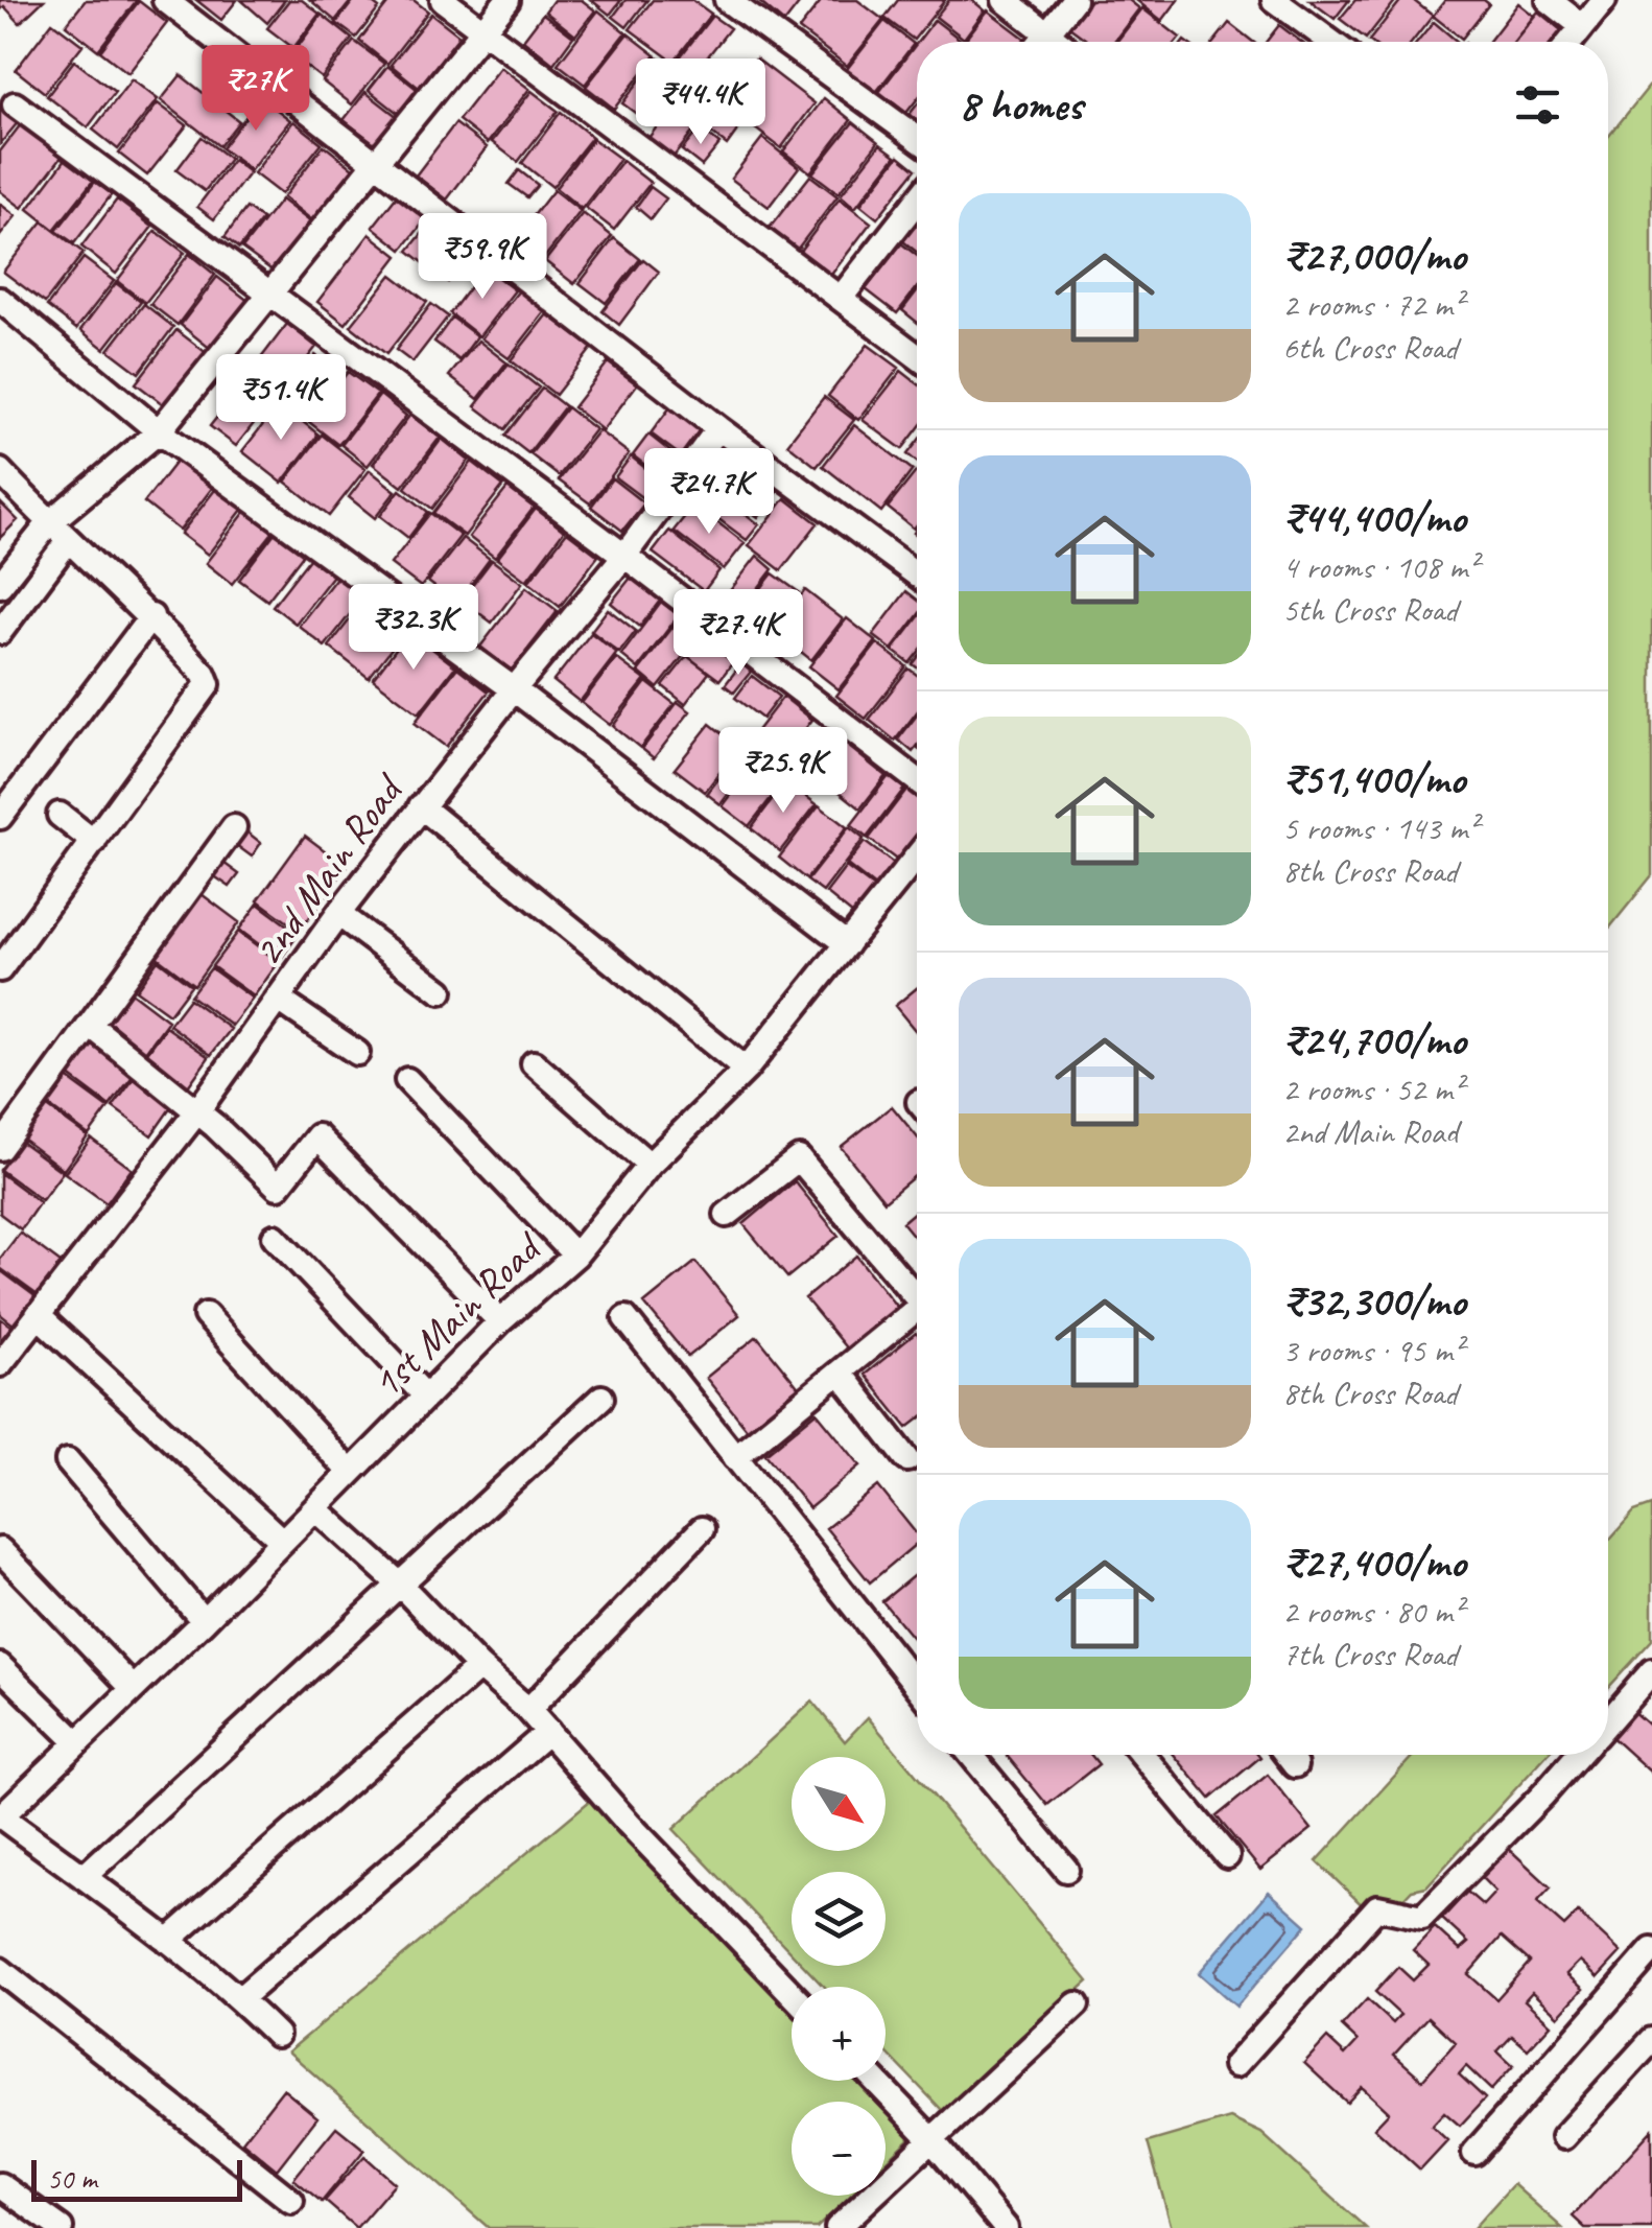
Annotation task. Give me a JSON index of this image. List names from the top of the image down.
{
  "streets": {
    "street": ["2nd Main Road", "1st Main Road"]
  },
  "scale_bar": "50 m",
  "north": "bottom right",
  "page": {
    "heading": "8 homes",
    "price": [
      "₹27K",
      "₹44.4K",
      "₹59.9K",
      "₹51.4K",
      "₹24.7K",
      "₹32.3K",
      "₹27.4K",
      "₹25.9K"
    ],
    "list": [
      {
        "name": "₹27,000/mo",
        "note": "2 rooms · 72 m² · 6th Cross Road"
      },
      {
        "name": "₹44,400/mo",
        "note": "4 rooms · 108 m² · 5th Cross Road"
      },
      {
        "name": "₹51,400/mo",
        "note": "5 rooms · 143 m² · 8th Cross Road"
      },
      {
        "name": "₹24,700/mo",
        "note": "2 rooms · 52 m² · 2nd Main Road"
      },
      {
        "name": "₹32,300/mo",
        "note": "3 rooms · 95 m² · 8th Cross Road"
      },
      {
        "name": "₹27,400/mo",
        "note": "2 rooms · 80 m² · 7th Cross Road"
      }
    ],
    "map_buttons": ["+", "−"],
    "scale": "50 m"
  }
}
